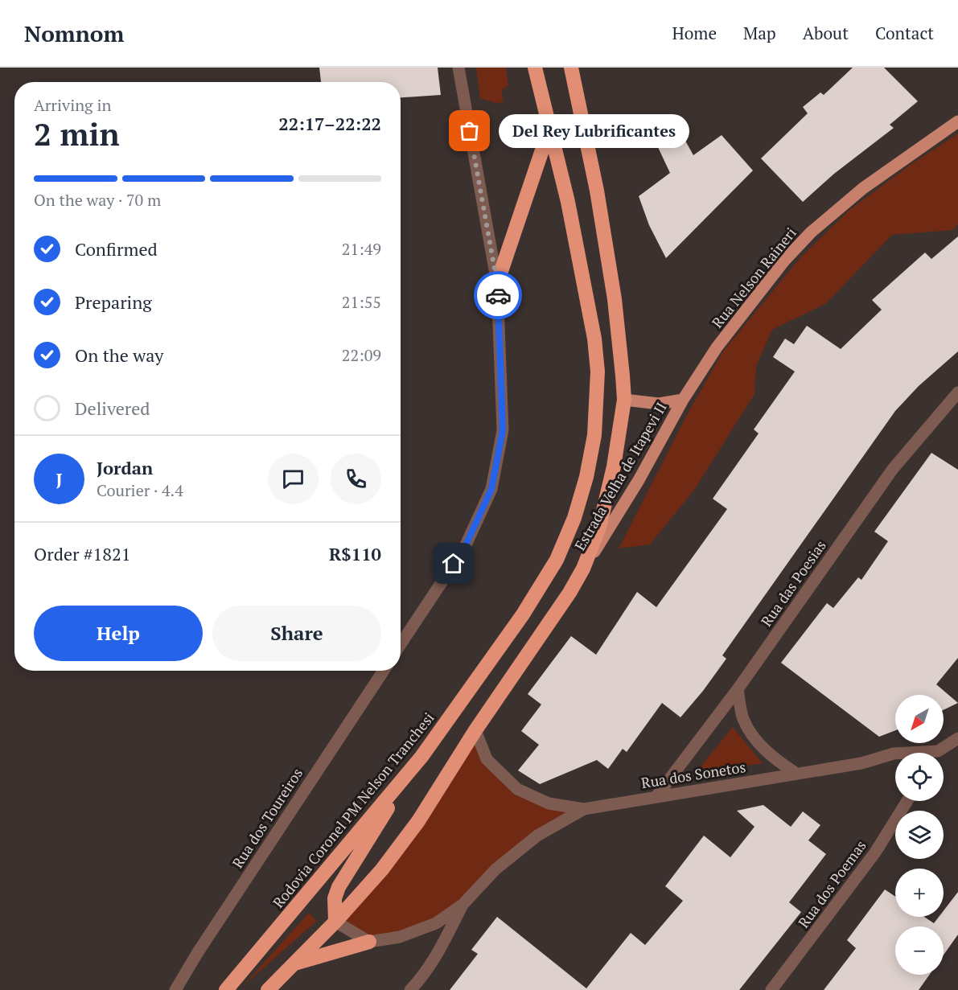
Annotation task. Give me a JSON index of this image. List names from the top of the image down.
{
  "streets": {
    "highway": ["Rodovia Coronel PM Nelson Tranchesi"],
    "main road": ["Rua Nelson Raineri", "Estrada Velha de Itapevi II"],
    "street": [
      "Rua das Poesias",
      "Rua dos Sonetos",
      "Rua dos Toureiros",
      "Rua dos Poemas"
    ]
  },
  "crossings": [
    ["Rua Nelson Raineri", "Estrada Velha de Itapevi II"],
    ["Rua das Poesias", "Rua dos Sonetos"]
  ],
  "places": ["Del Rey Lubrificantes"],
  "north": "bottom left",
  "page": {
    "header": "Nomnom",
    "nav": [
      "Home",
      "Map",
      "About",
      "Contact"
    ],
    "heading": ["2 min", "Arriving in", "22:17–22:22"],
    "panel": [
      "Jordan",
      "Courier · 4.4",
      "Order #1821",
      "R$110"
    ],
    "bubble": "Del Rey Lubrificantes",
    "bar": "On the way · 70 m",
    "list": [
      ["Confirmed", "21:49"],
      ["Preparing", "21:55"],
      ["On the way", "22:09"],
      "Delivered"
    ],
    "round": "J",
    "buttons": ["Help", "Share"],
    "map_buttons": ["+", "−"]
  }
}
